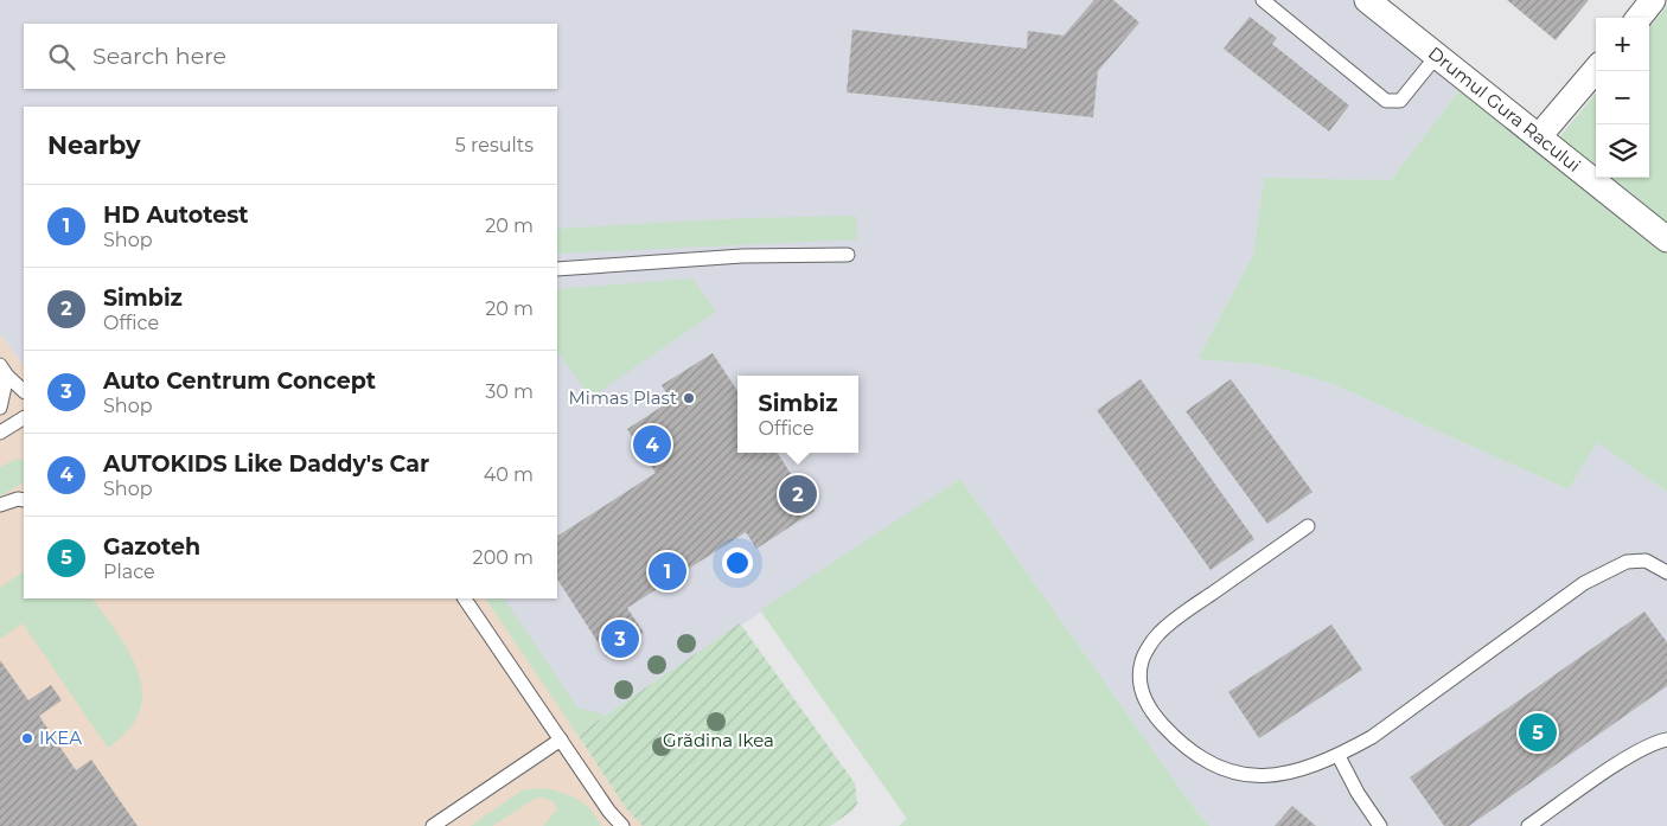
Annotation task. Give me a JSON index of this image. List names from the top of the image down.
{
  "streets": {
    "street": ["Drumul Gura Racului"]
  },
  "parks": ["Grădina Ikea"],
  "places": ["Mimas Plast", "IKEA"],
  "page": {
    "map_buttons": ["+", "−"],
    "search": "Search here",
    "heading": ["Nearby", "5 results"],
    "list": [
      {
        "mark": "1",
        "name": "HD Autotest",
        "note": "Shop",
        "value": "20 m"
      },
      {
        "mark": "2",
        "name": "Simbiz",
        "note": "Office",
        "value": "20 m"
      },
      {
        "mark": "3",
        "name": "Auto Centrum Concept",
        "note": "Shop",
        "value": "30 m"
      },
      {
        "mark": "4",
        "name": "AUTOKIDS Like Daddy's Car",
        "note": "Shop",
        "value": "40 m"
      },
      {
        "mark": "5",
        "name": "Gazoteh",
        "note": "Place",
        "value": "200 m"
      }
    ],
    "popup": ["Simbiz", "Office"],
    "pins": [
      "4",
      "2",
      "1",
      "3",
      "5"
    ]
  }
}
